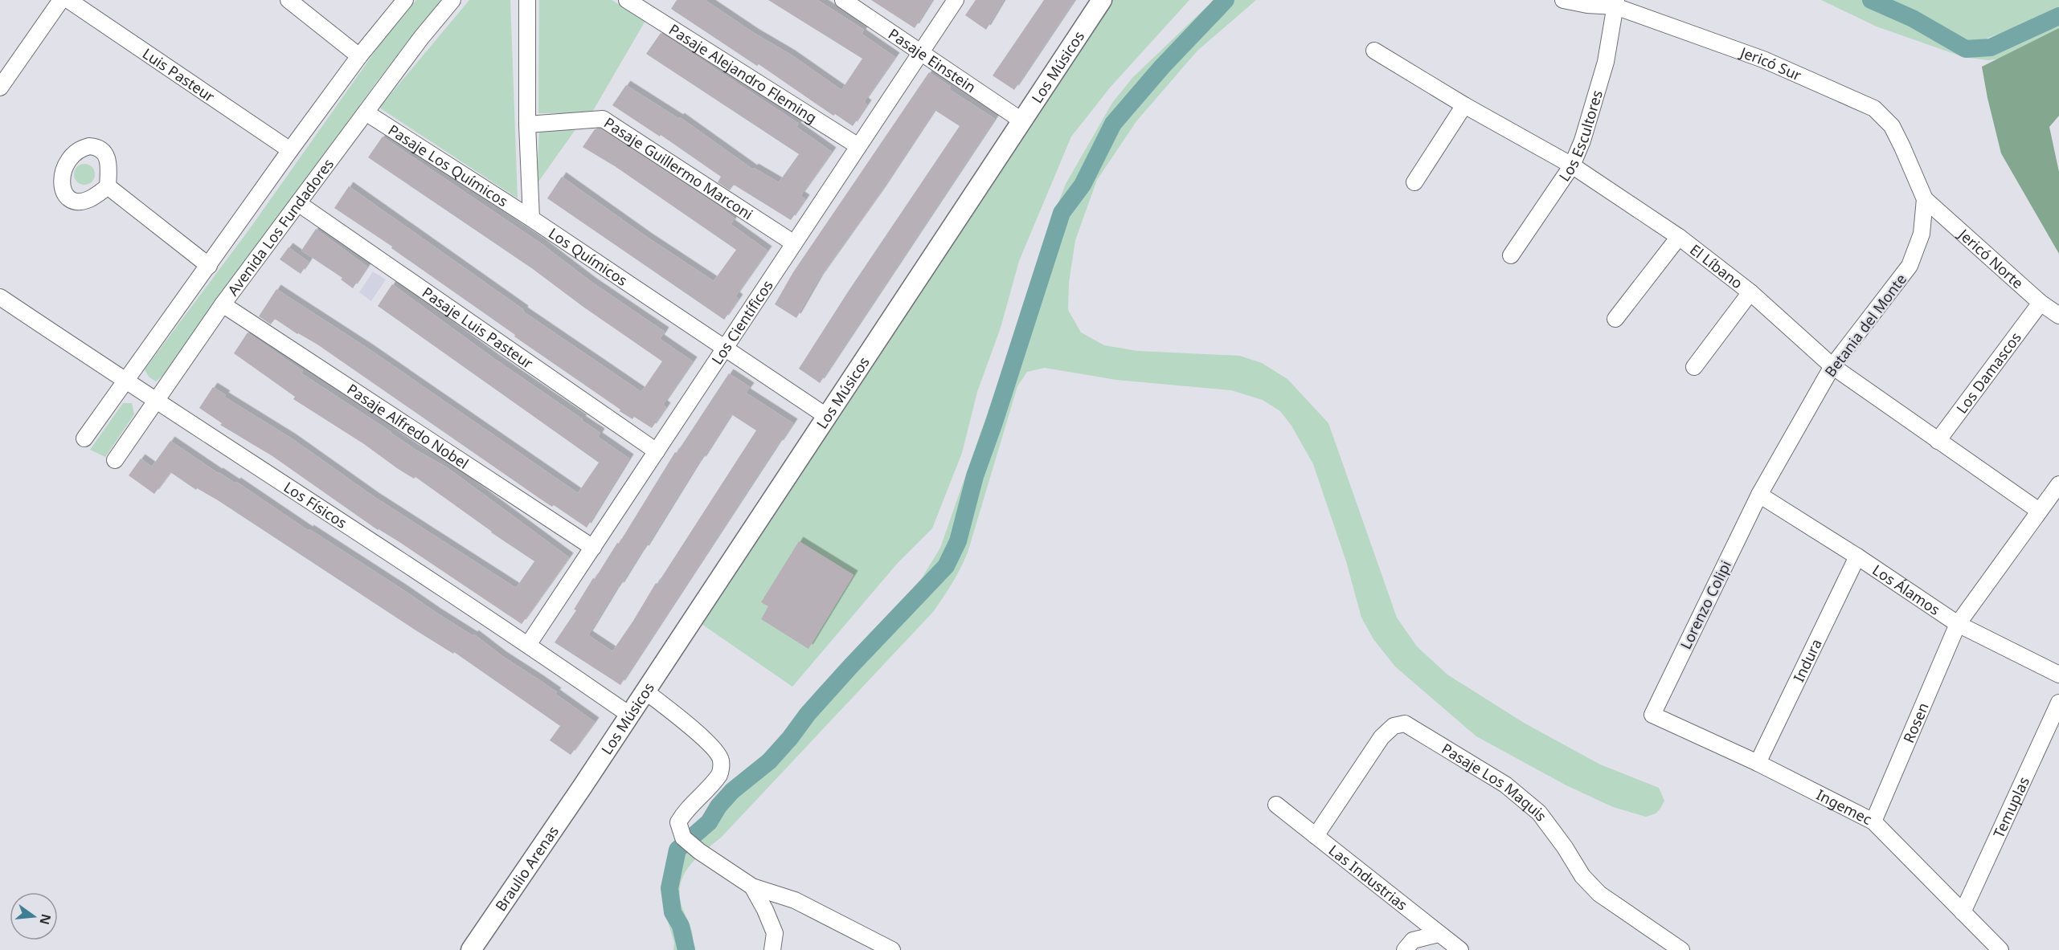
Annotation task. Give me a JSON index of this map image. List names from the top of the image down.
{
  "streets": {
    "street": [
      "Pasaje Einstein",
      "Jericó Sur",
      "Los Músicos",
      "Pasaje Alejandro Fleming",
      "Luis Pasteur",
      "Los Escultores",
      "Pasaje Los Químicos",
      "Pasaje Guillermo Marconi",
      "Avenida Los Fundadores",
      "Los Químicos",
      "Jericó Norte",
      "El Líbano",
      "Los Científicos",
      "Betania del Monte",
      "Pasaje Luis Pasteur",
      "Los Damascos",
      "Pasaje Alfredo Nobel",
      "Los Físicos",
      "Los Álamos",
      "Lorenzo Colipi",
      "Indura",
      "Rosen",
      "Pasaje Los Maquis",
      "Ingemec",
      "Temuplas",
      "Braulio Arenas",
      "Las Industrias"
    ]
  },
  "crossings": [
    ["Pasaje Einstein", "Los Músicos"],
    ["Pasaje Einstein", "Los Científicos"],
    ["Jericó Sur", "Los Escultores"],
    ["Jericó Sur", "Jericó Norte"],
    ["Jericó Sur", "Betania del Monte"],
    ["Los Músicos", "Los Químicos"],
    ["Los Músicos", "Los Físicos"],
    ["Los Músicos", "Braulio Arenas"],
    ["Pasaje Alejandro Fleming", "Los Científicos"],
    ["Los Escultores", "El Líbano"],
    ["Pasaje Los Químicos", "Avenida Los Fundadores"],
    ["Pasaje Los Químicos", "Los Químicos"],
    ["Pasaje Guillermo Marconi", "Los Científicos"],
    ["Avenida Los Fundadores", "Pasaje Luis Pasteur"],
    ["Avenida Los Fundadores", "Pasaje Alfredo Nobel"],
    ["Avenida Los Fundadores", "Los Físicos"],
    ["Los Químicos", "Los Científicos"],
    ["Jericó Norte", "Betania del Monte"],
    ["Jericó Norte", "Los Damascos"],
    ["El Líbano", "Betania del Monte"],
    ["El Líbano", "Los Damascos"],
    ["El Líbano", "Rosen"],
    ["Los Científicos", "Pasaje Luis Pasteur"],
    ["Los Científicos", "Pasaje Alfredo Nobel"],
    ["Los Científicos", "Los Físicos"],
    ["Betania del Monte", "Los Álamos"],
    ["Betania del Monte", "Lorenzo Colipi"],
    ["Los Álamos", "Lorenzo Colipi"],
    ["Los Álamos", "Indura"],
    ["Los Álamos", "Rosen"],
    ["Lorenzo Colipi", "Ingemec"],
    ["Indura", "Ingemec"],
    ["Rosen", "Ingemec"],
    ["Pasaje Los Maquis", "Las Industrias"],
    ["Ingemec", "Temuplas"]
  ],
  "north": "right"
}
